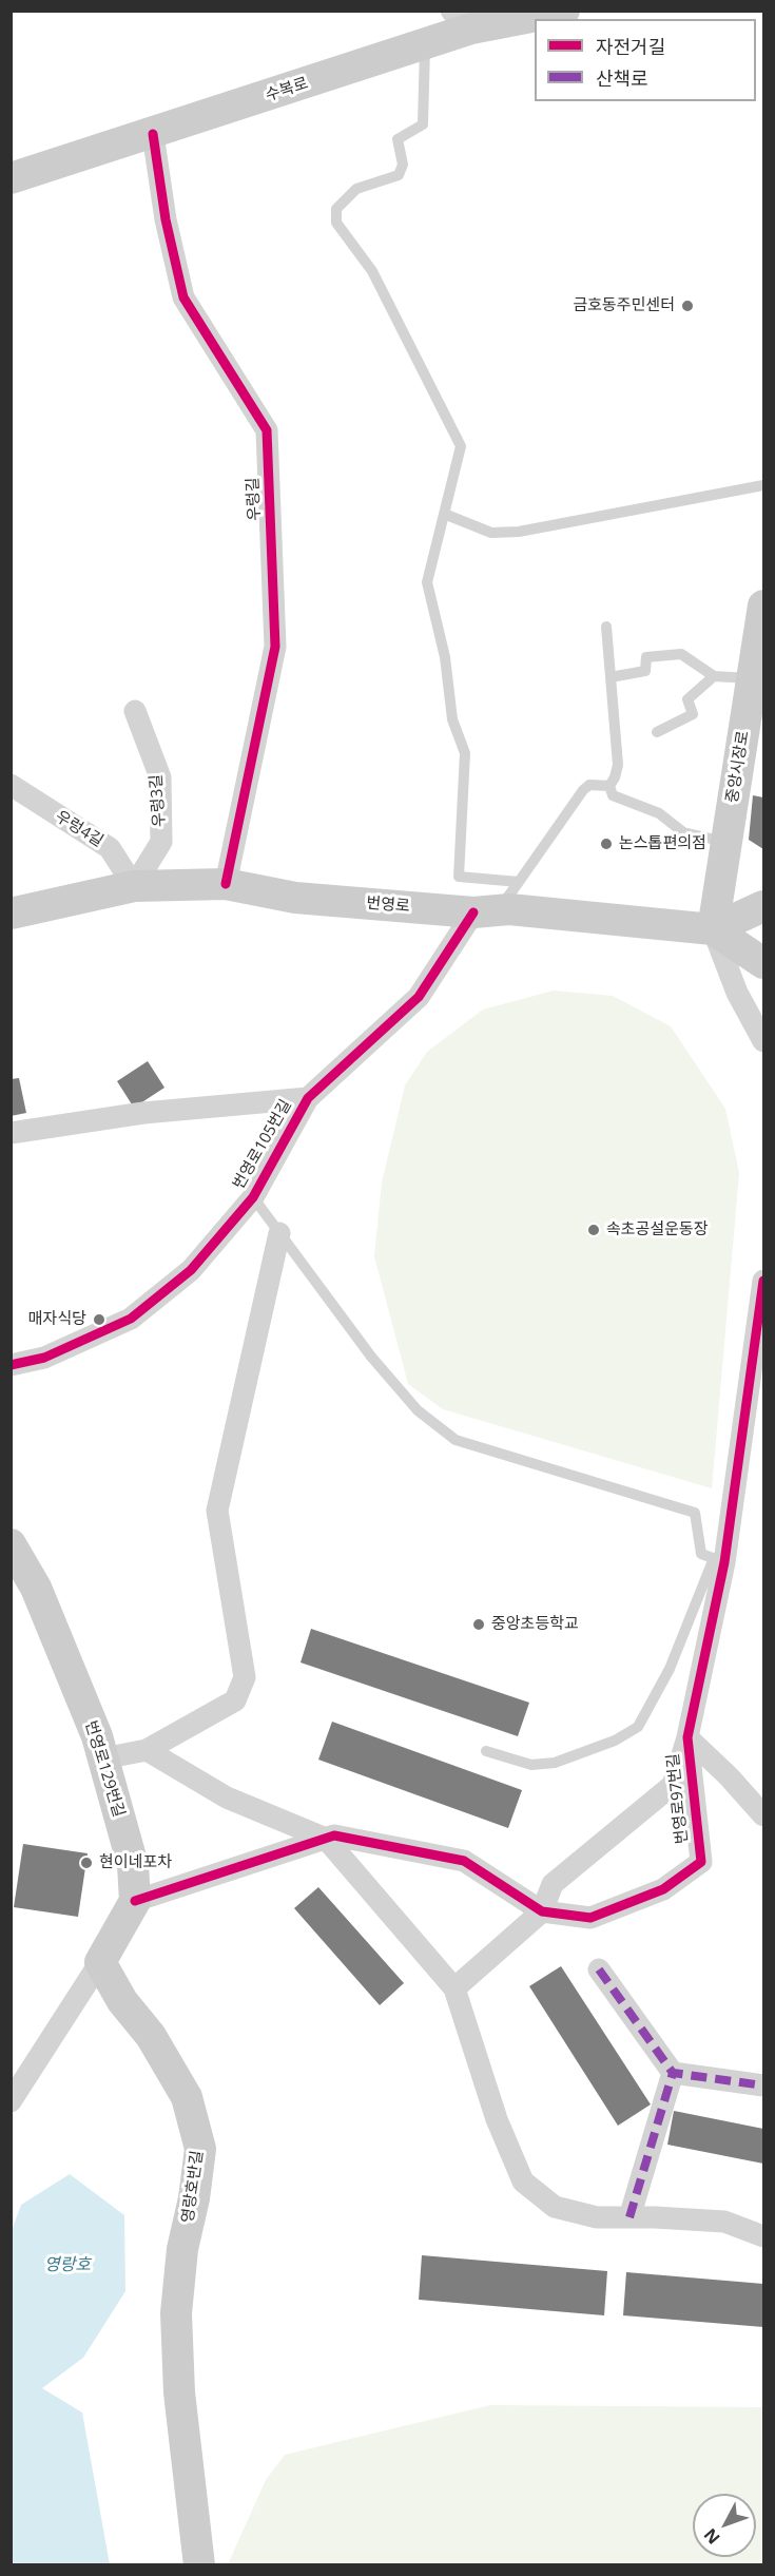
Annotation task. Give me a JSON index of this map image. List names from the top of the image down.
{
  "streets": {
    "street": [
      "수복로",
      "우렁길",
      "중앙시장로",
      "우렁3길",
      "우렁4길",
      "번영로",
      "번영로105번길",
      "번영로129번길",
      "번영로97번길",
      "영랑호반길"
    ]
  },
  "crossings": [
    ["수복로", "우렁길"],
    ["우렁길", "번영로"],
    ["중앙시장로", "번영로"],
    ["우렁3길", "우렁4길"],
    ["우렁3길", "번영로"],
    ["우렁4길", "번영로"],
    ["번영로", "번영로105번길"],
    ["번영로129번길", "번영로97번길"]
  ],
  "water": ["영랑호"],
  "places": [
    "금호동주민센터",
    "논스톱편의점",
    "속초공설운동장",
    "매자식당",
    "중앙초등학교",
    "현이네포차"
  ],
  "legend": ["자전거길", "산책로"],
  "north": "bottom left"
}
